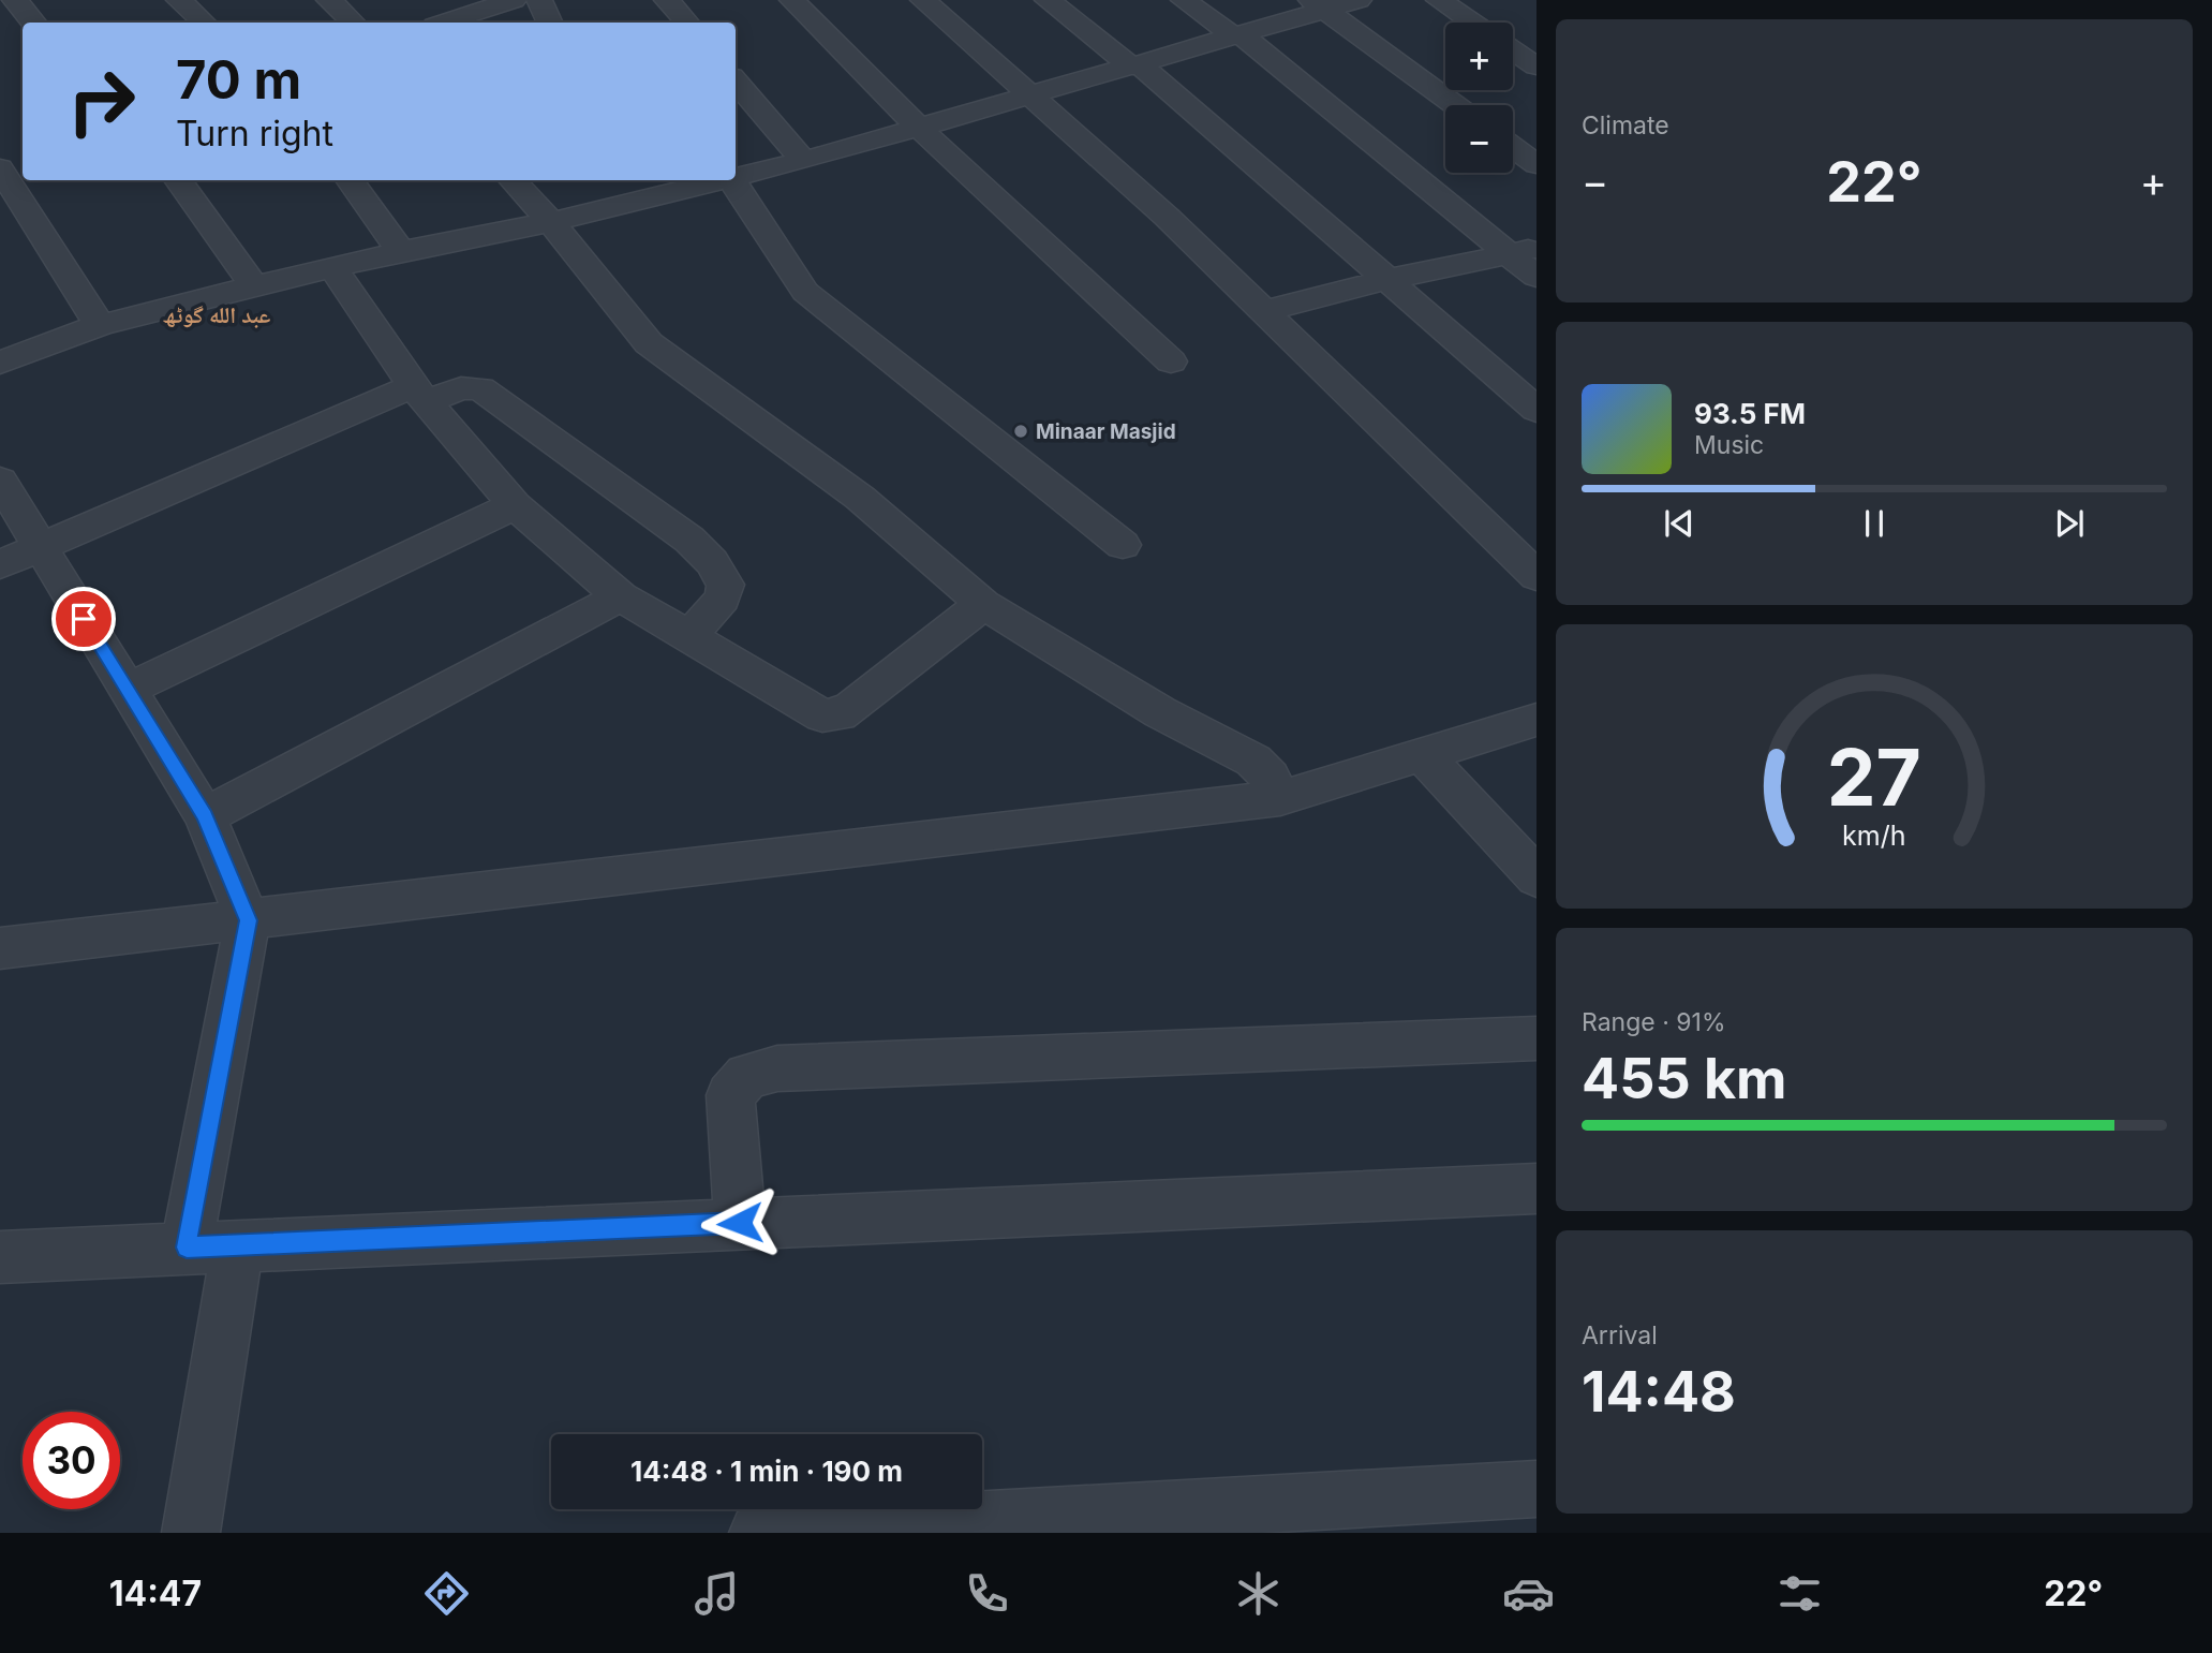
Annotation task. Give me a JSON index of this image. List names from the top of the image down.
{
  "districts": ["عبد الله گوٹھ"],
  "places": ["Minaar Masjid"],
  "page": {
    "tile": [
      "Climate",
      ["Range · 91%", "455 km"],
      ["Arrival", "14:48"]
    ],
    "map_buttons": ["+", "−"],
    "turn": ["70 m", "Turn right"],
    "heat": ["−", "22°", "+"],
    "song": ["93.5 FM", "Music"],
    "limit": "30",
    "trip": "14:48 · 1 min · 190 m",
    "tabs": ["14:47", "22°"],
    "gauge": ["27", "km/h"]
  }
}
